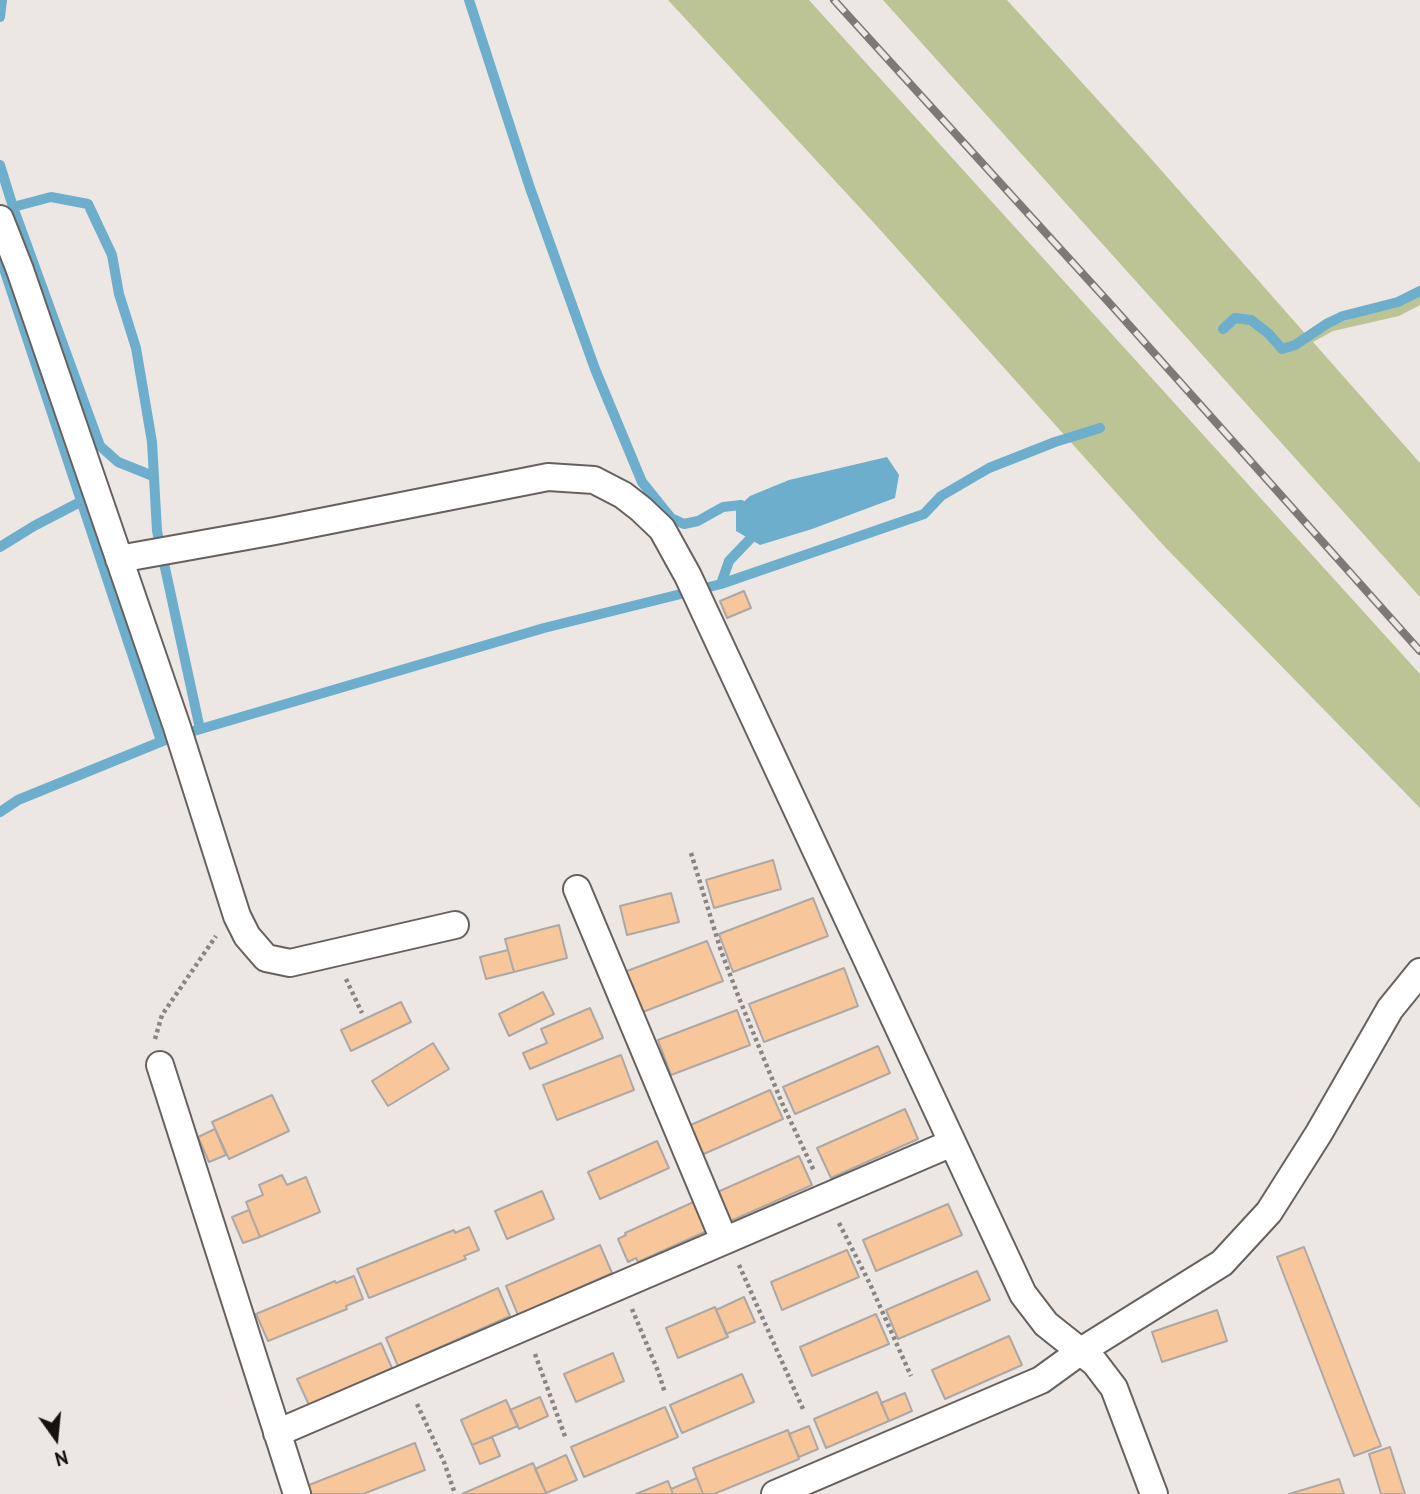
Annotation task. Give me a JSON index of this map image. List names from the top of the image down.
{
  "north": "bottom"
}
